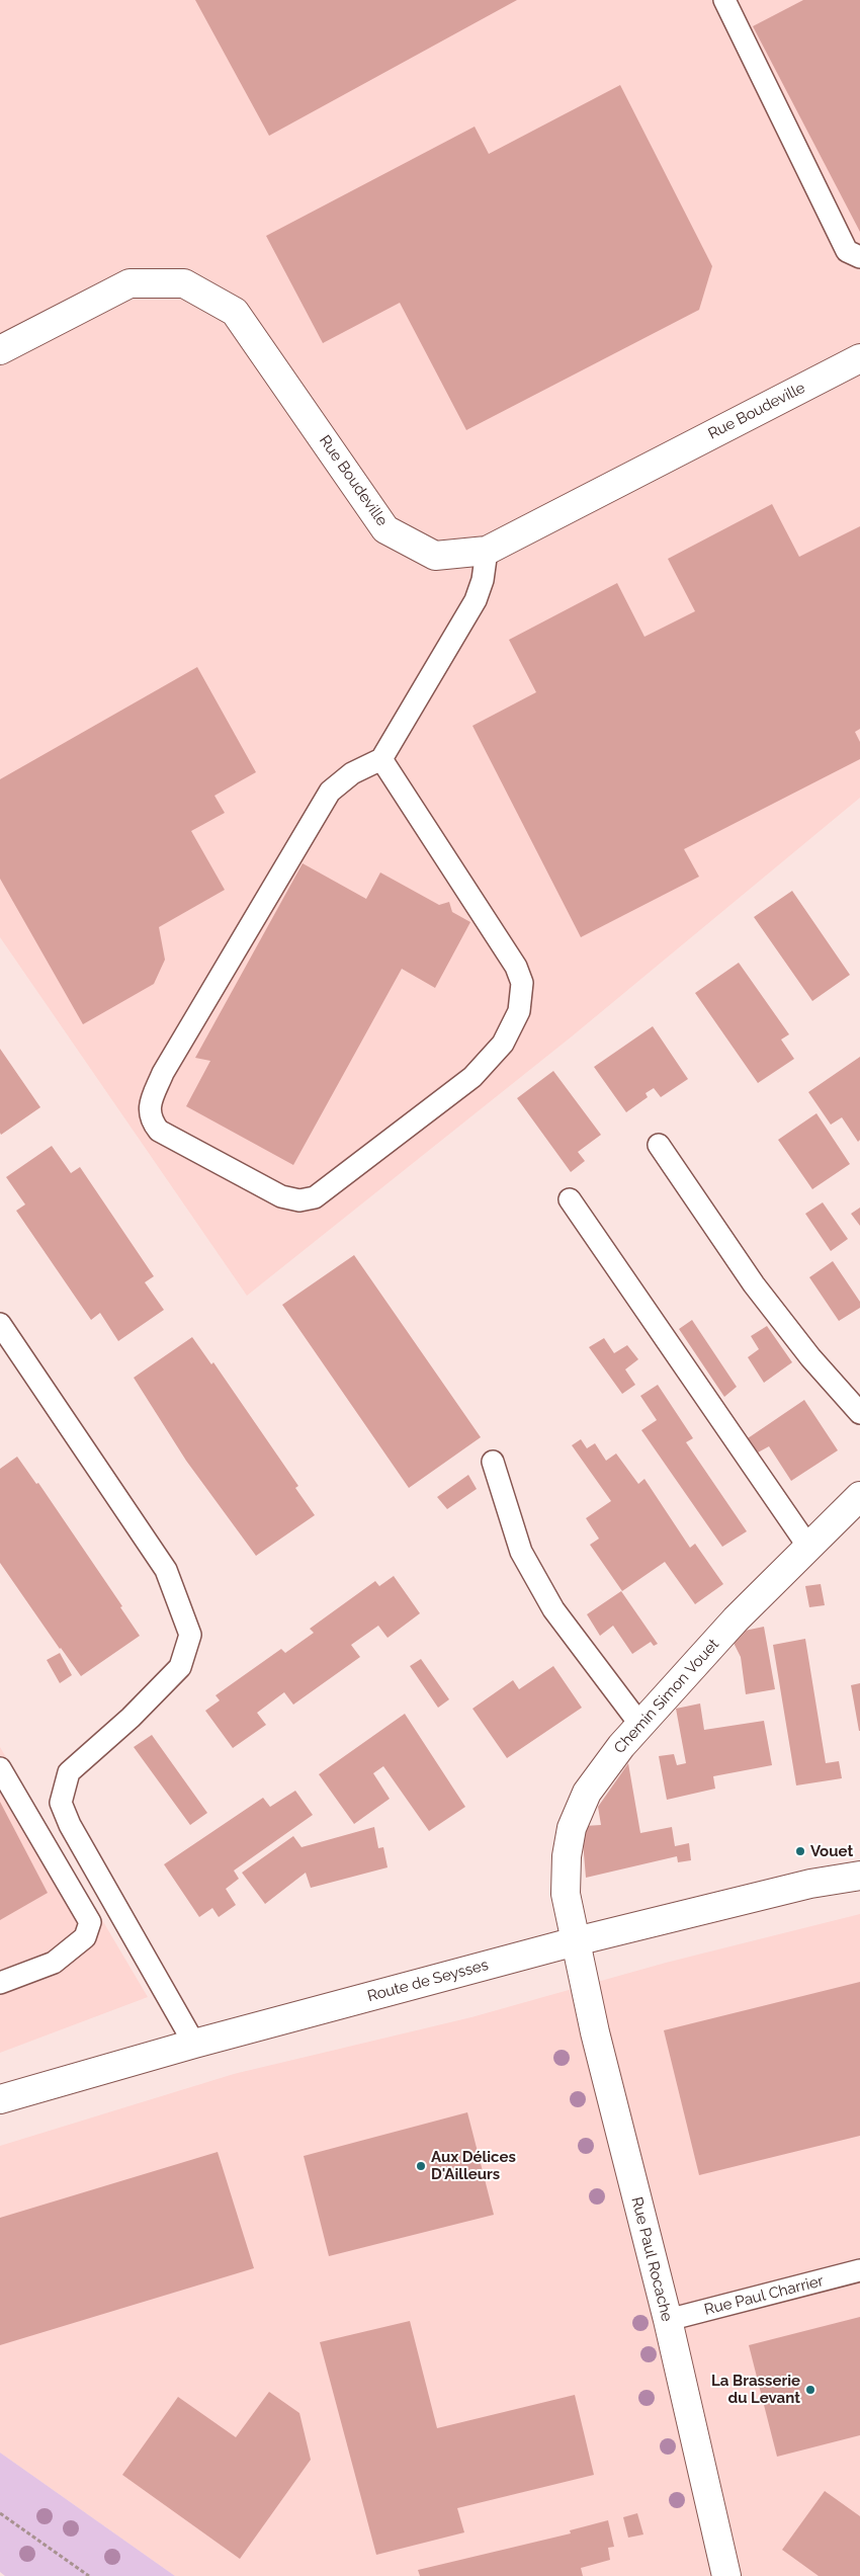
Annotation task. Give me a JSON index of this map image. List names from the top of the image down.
{
  "streets": {
    "street": [
      "Rue Boudeville",
      "Chemin Simon Vouet",
      "Route de Seysses",
      "Rue Paul Rocache"
    ],
    "lane": ["Rue Paul Charrier"]
  },
  "crossings": [
    ["Chemin Simon Vouet", "Route de Seysses"],
    ["Chemin Simon Vouet", "Rue Paul Rocache"],
    ["Route de Seysses", "Rue Paul Rocache"],
    ["Rue Paul Rocache", "Rue Paul Charrier"]
  ],
  "places": ["Vouet", "Aux Délices D'Ailleurs", "La Brasserie du Levant"]
}
